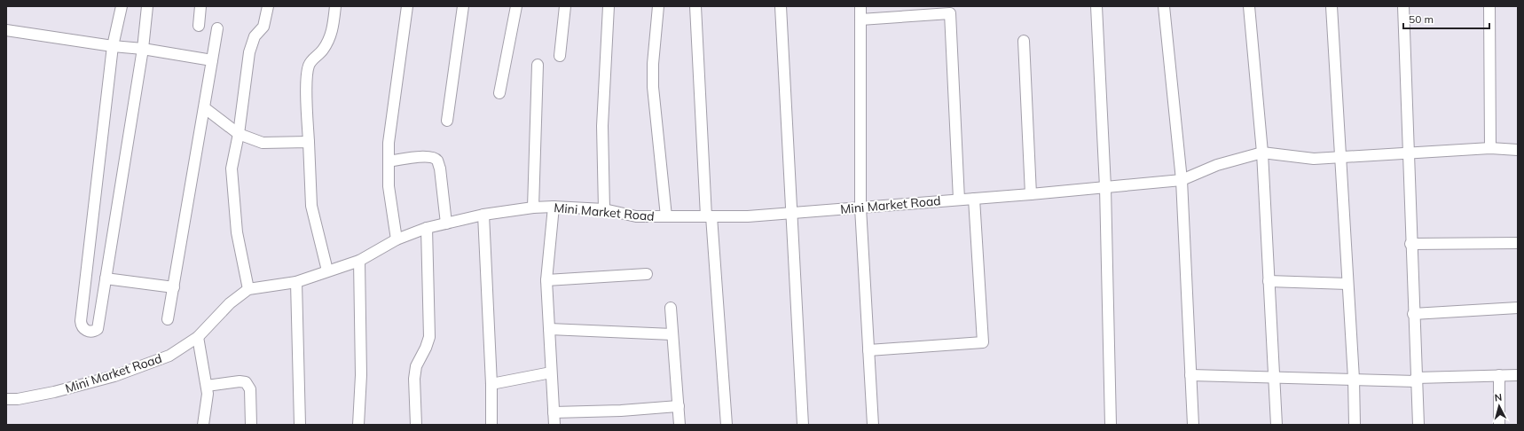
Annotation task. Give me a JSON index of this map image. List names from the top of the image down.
{
  "streets": {
    "street": ["Mini Market Road"]
  },
  "scale_bar": "50 m",
  "north": "top"
}
